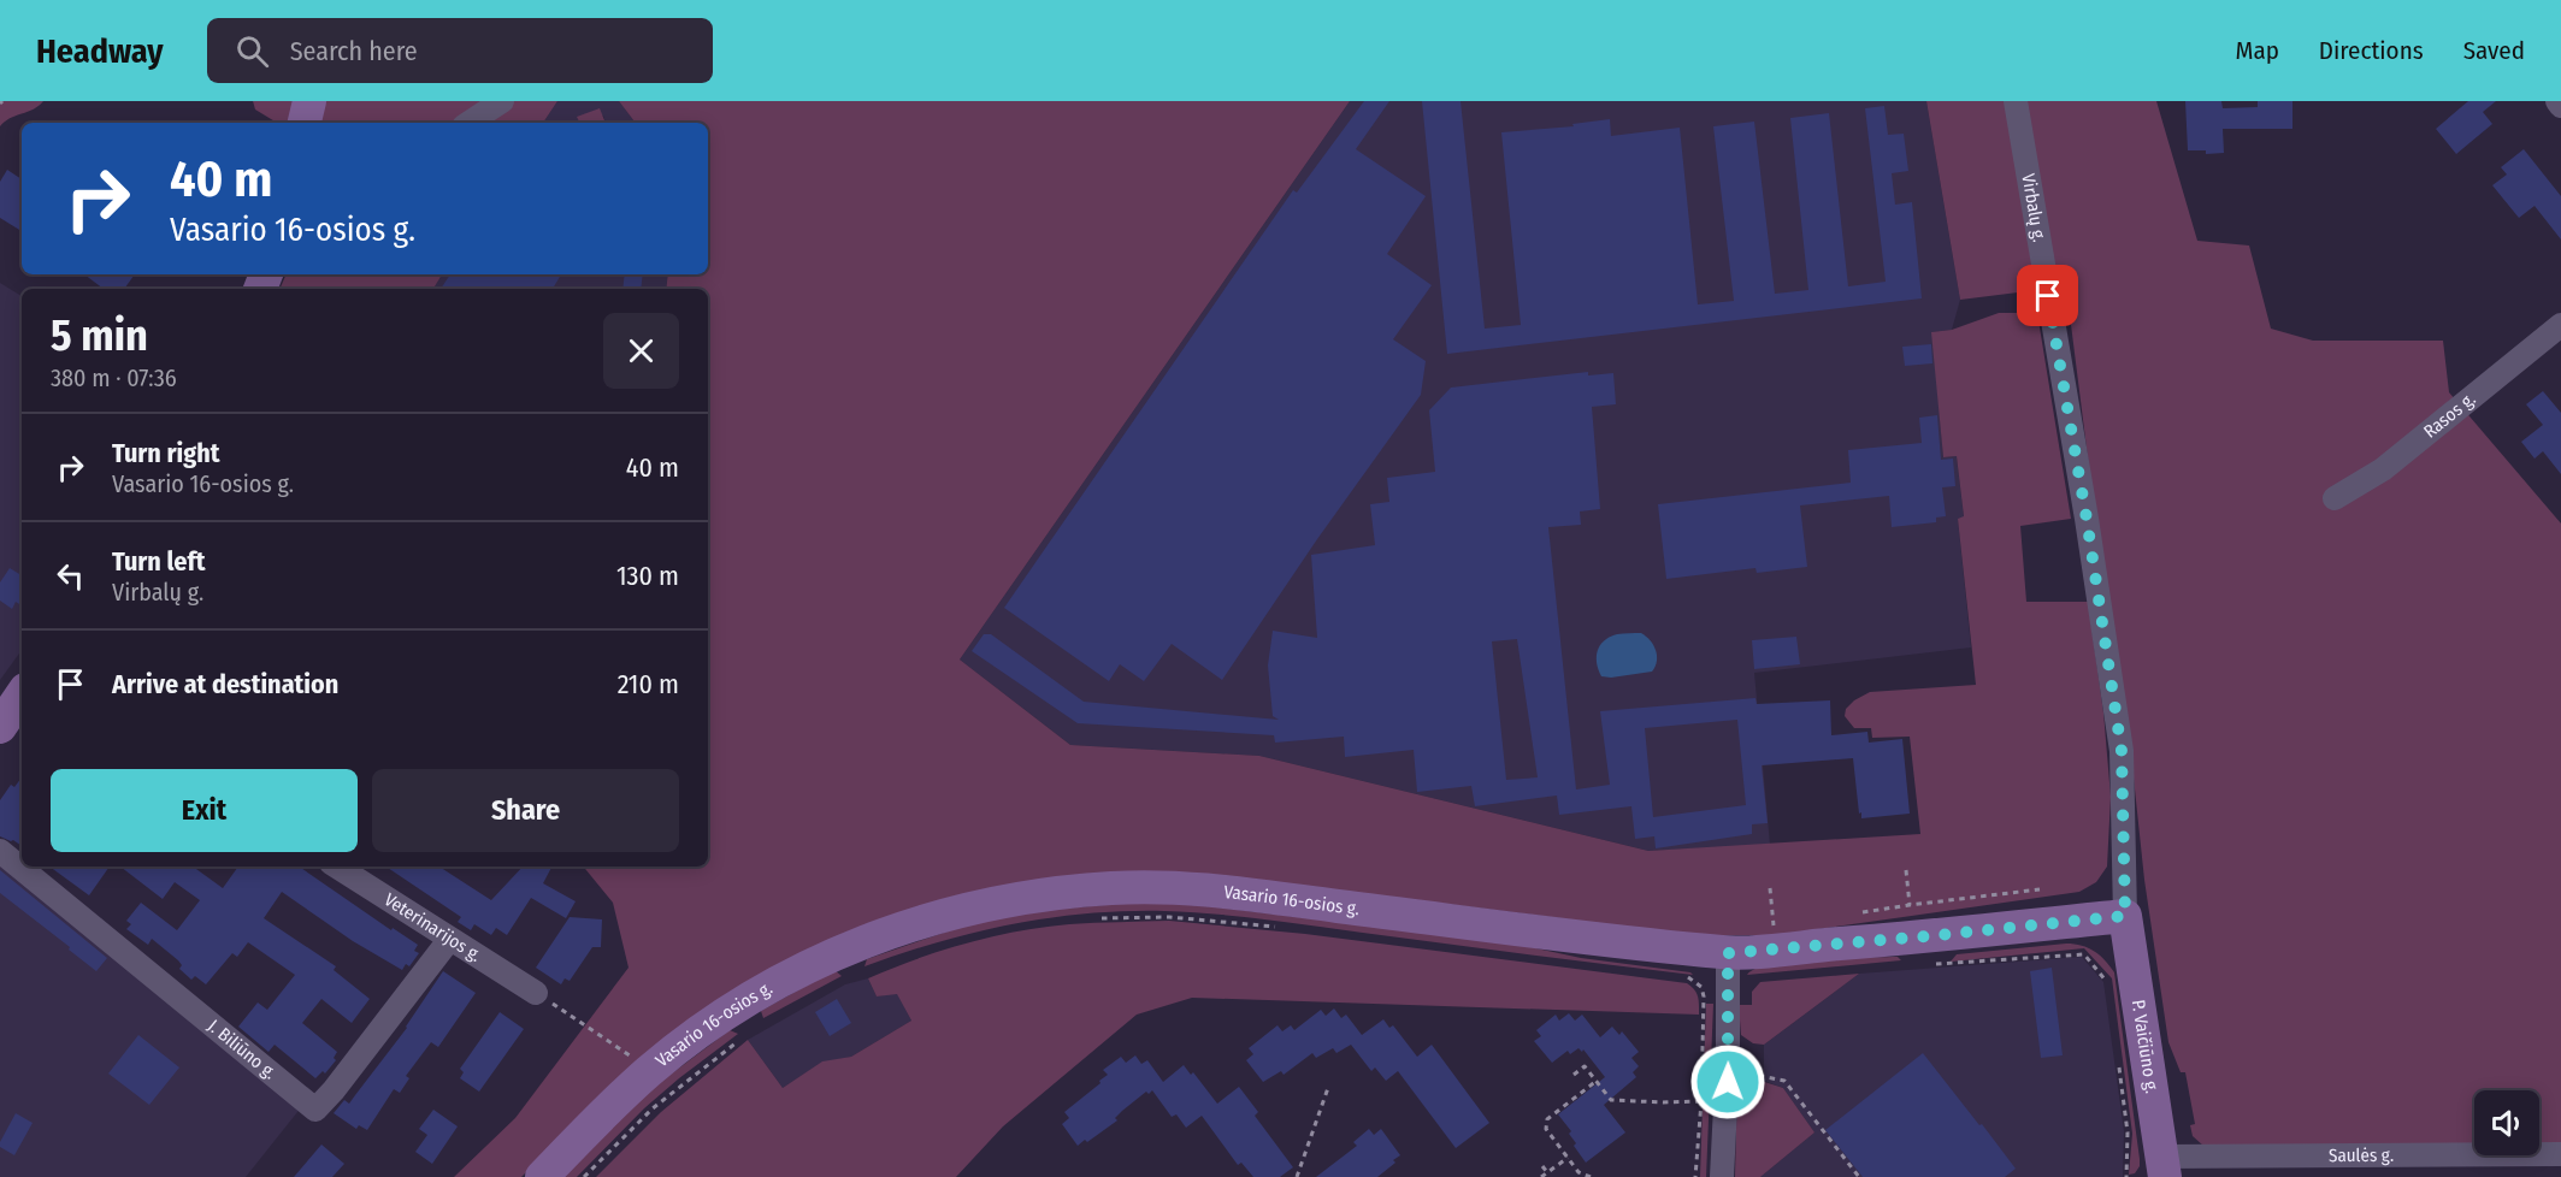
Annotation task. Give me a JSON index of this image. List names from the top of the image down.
{
  "streets": {
    "main road": ["Vasario 16-osios g.", "P. Vaičiūno g."],
    "street": [
      "Virbalų g.",
      "Rasos g.",
      "Veterinarijos g.",
      "J. Biliūno g.",
      "Saulės g."
    ]
  },
  "crossings": [
    ["Virbalų g.", "Vasario 16-osios g."],
    ["Virbalų g.", "P. Vaičiūno g."],
    ["Vasario 16-osios g.", "P. Vaičiūno g."],
    ["Veterinarijos g.", "J. Biliūno g."],
    ["P. Vaičiūno g.", "Saulės g."]
  ],
  "page": {
    "header": "Headway",
    "search": "Search here",
    "nav": ["Map", "Directions", "Saved"],
    "turn": ["40 m", "Vasario 16-osios g."],
    "heading": ["5 min", "380 m · 07:36"],
    "list": [
      {
        "name": "Turn right",
        "note": "Vasario 16-osios g.",
        "value": "40 m"
      },
      {
        "name": "Turn left",
        "note": "Virbalų g.",
        "value": "130 m"
      },
      {
        "name": "Arrive at destination",
        "value": "210 m"
      }
    ],
    "buttons": ["Exit", "Share"]
  }
}
